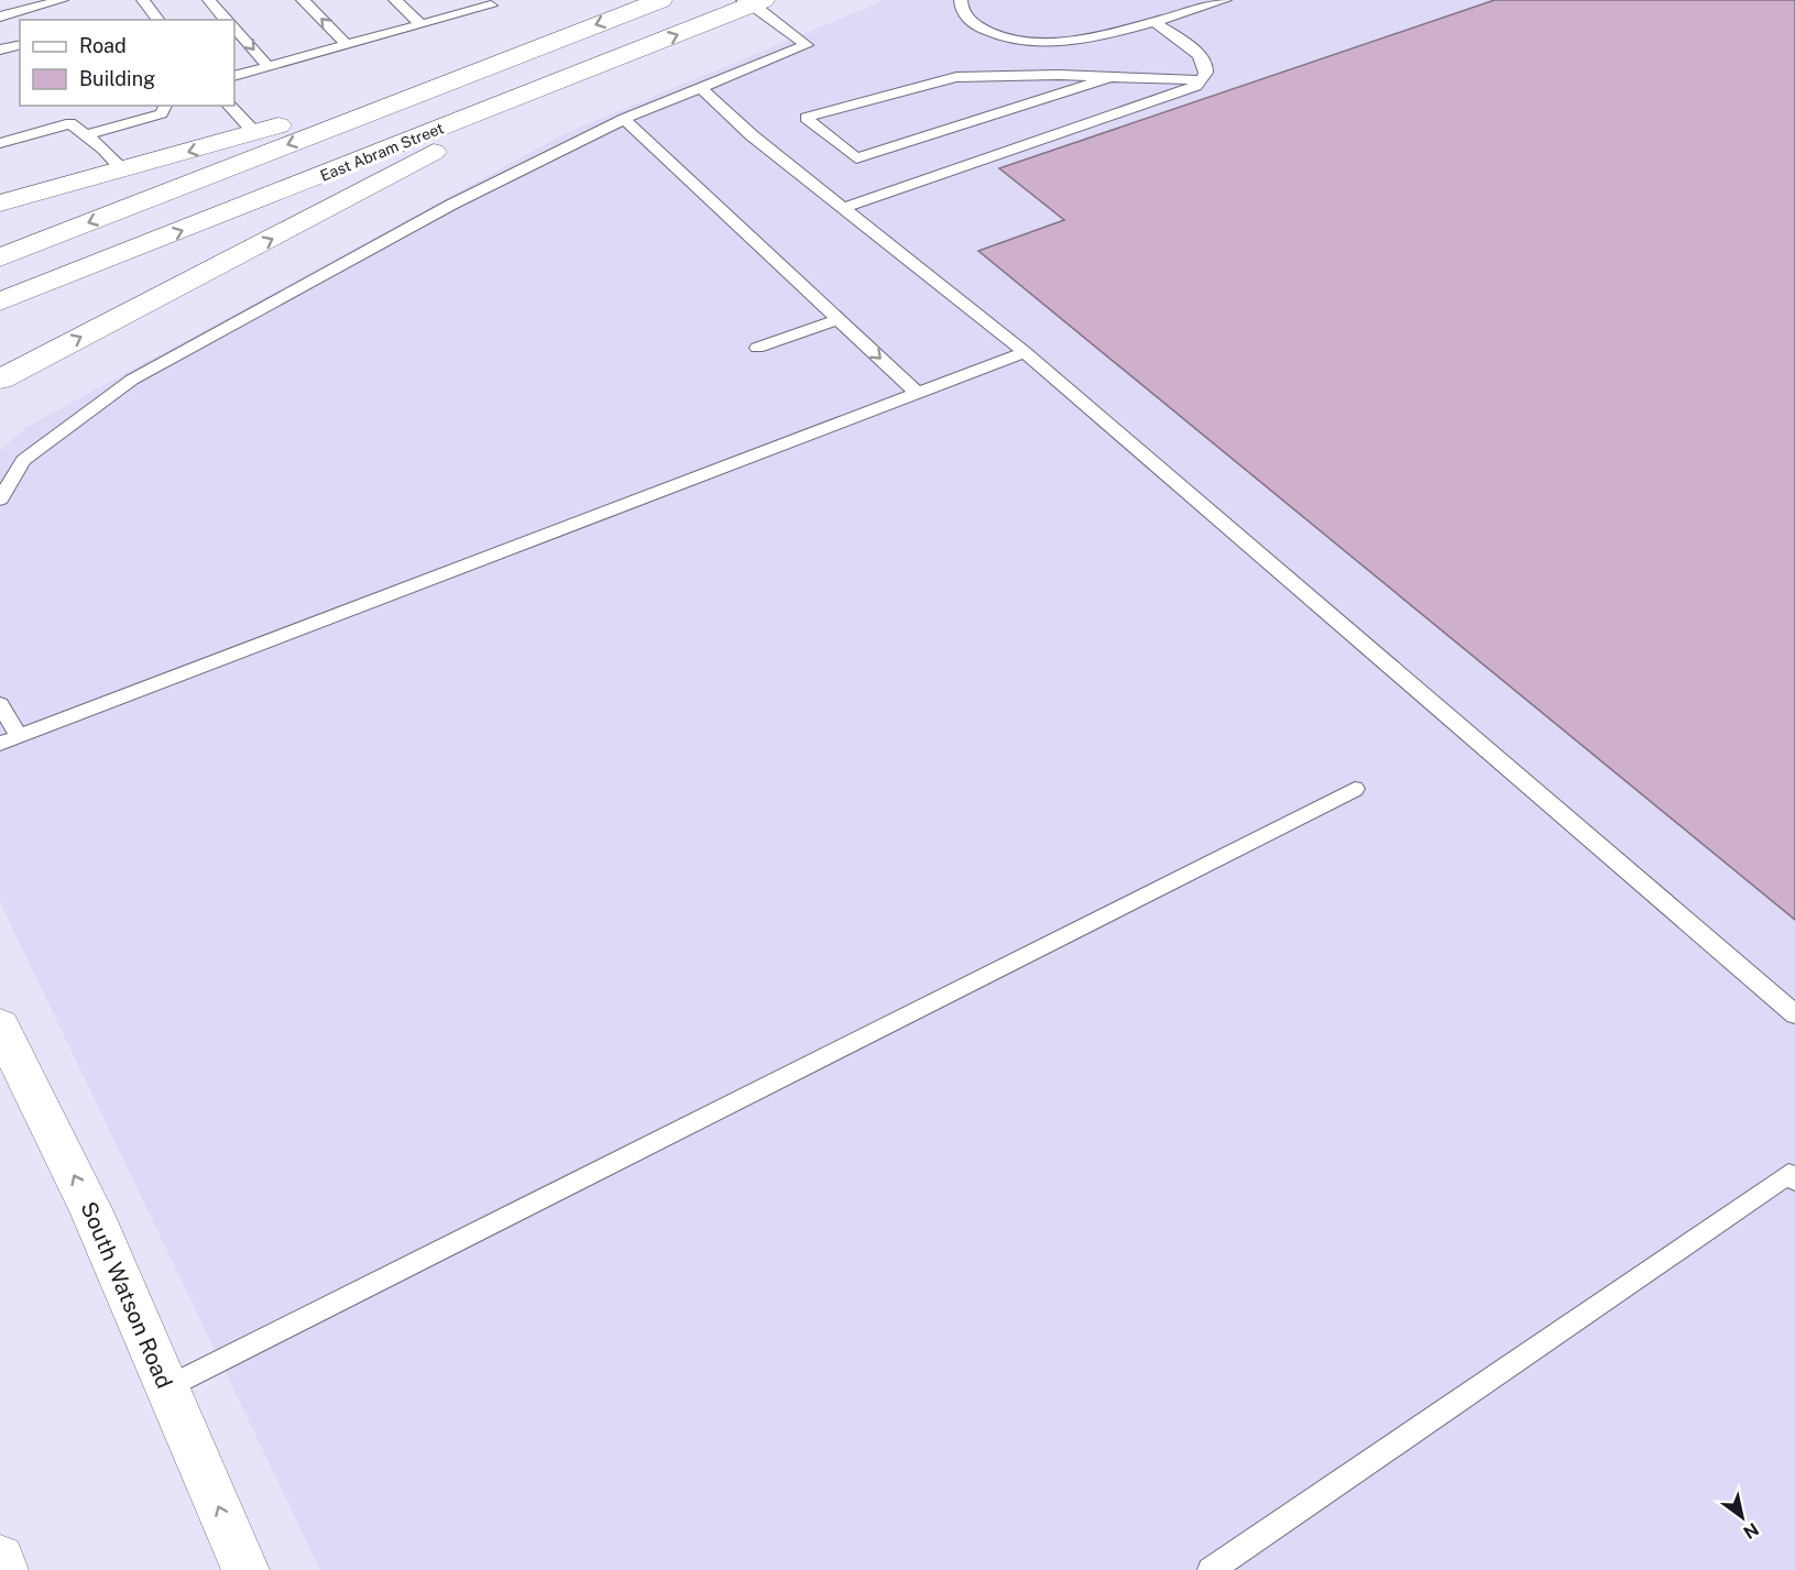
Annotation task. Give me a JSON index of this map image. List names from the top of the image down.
{
  "streets": {
    "main road": ["East Abram Street", "South Watson Road"]
  },
  "one_way": ["South Watson Road"],
  "legend": ["Road", "Building"],
  "north": "bottom right"
}
